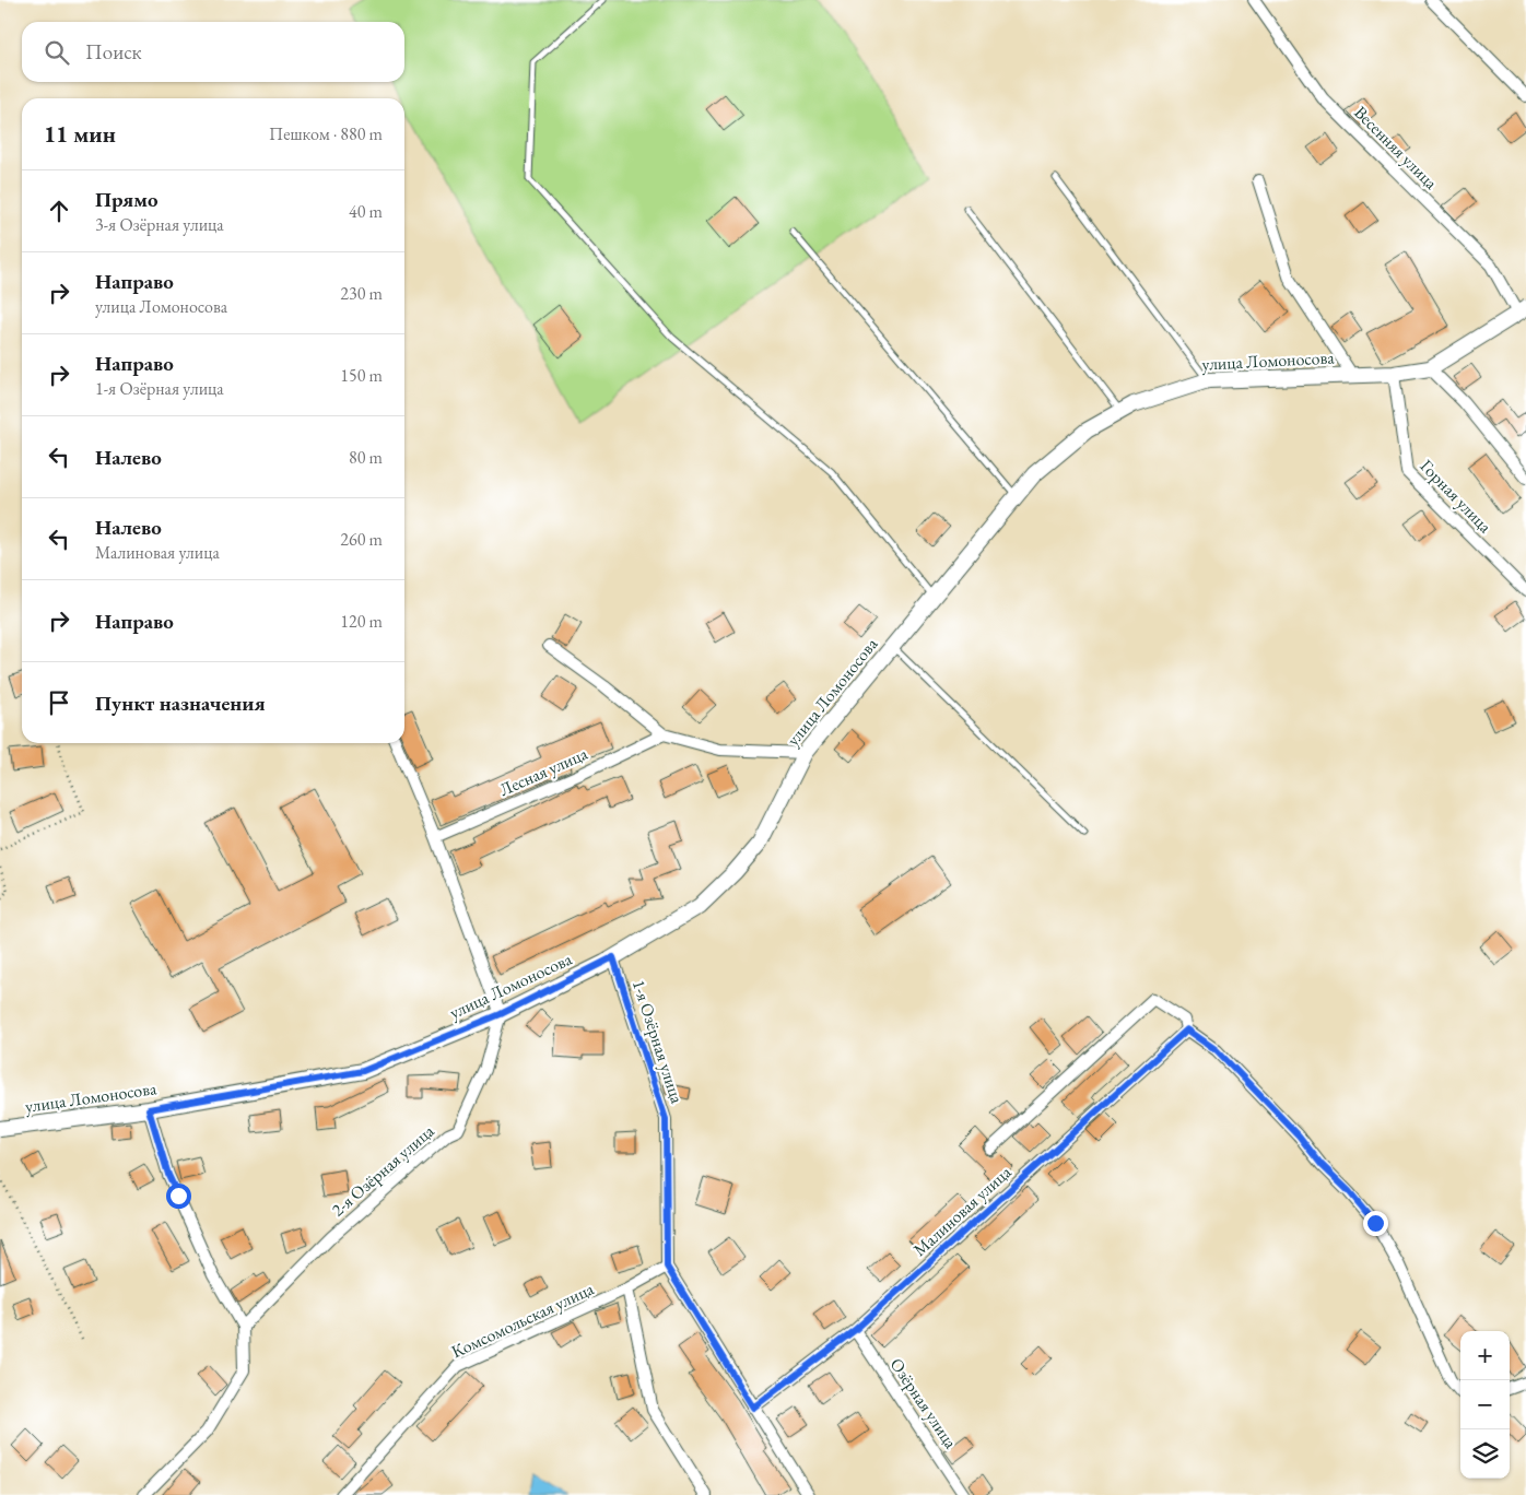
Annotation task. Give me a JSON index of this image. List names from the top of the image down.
{
  "streets": {
    "street": [
      "Весенняя улица",
      "улица Ломоносова",
      "Горная улица",
      "Лесная улица",
      "1-я Озёрная улица",
      "2-я Озёрная улица",
      "Малиновая улица",
      "Комсомольская улица",
      "Озёрная улица"
    ]
  },
  "crossings": [
    ["Весенняя улица", "улица Ломоносова"],
    ["улица Ломоносова", "Горная улица"],
    ["улица Ломоносова", "1-я Озёрная улица"],
    ["улица Ломоносова", "2-я Озёрная улица"],
    ["1-я Озёрная улица", "Комсомольская улица"],
    ["Малиновая улица", "Озёрная улица"]
  ],
  "page": {
    "search": "Поиск",
    "heading": ["11 мин", "Пешком · 880 m"],
    "list": [
      ["Прямо", "3-я Озёрная улица", "40 m"],
      ["Направо", "улица Ломоносова", "230 m"],
      ["Направо", "1-я Озёрная улица", "150 m"],
      ["Налево", "80 m"],
      ["Налево", "Малиновая улица", "260 m"],
      ["Направо", "120 m"],
      "Пункт назначения"
    ],
    "map_buttons": ["+", "−"]
  }
}
